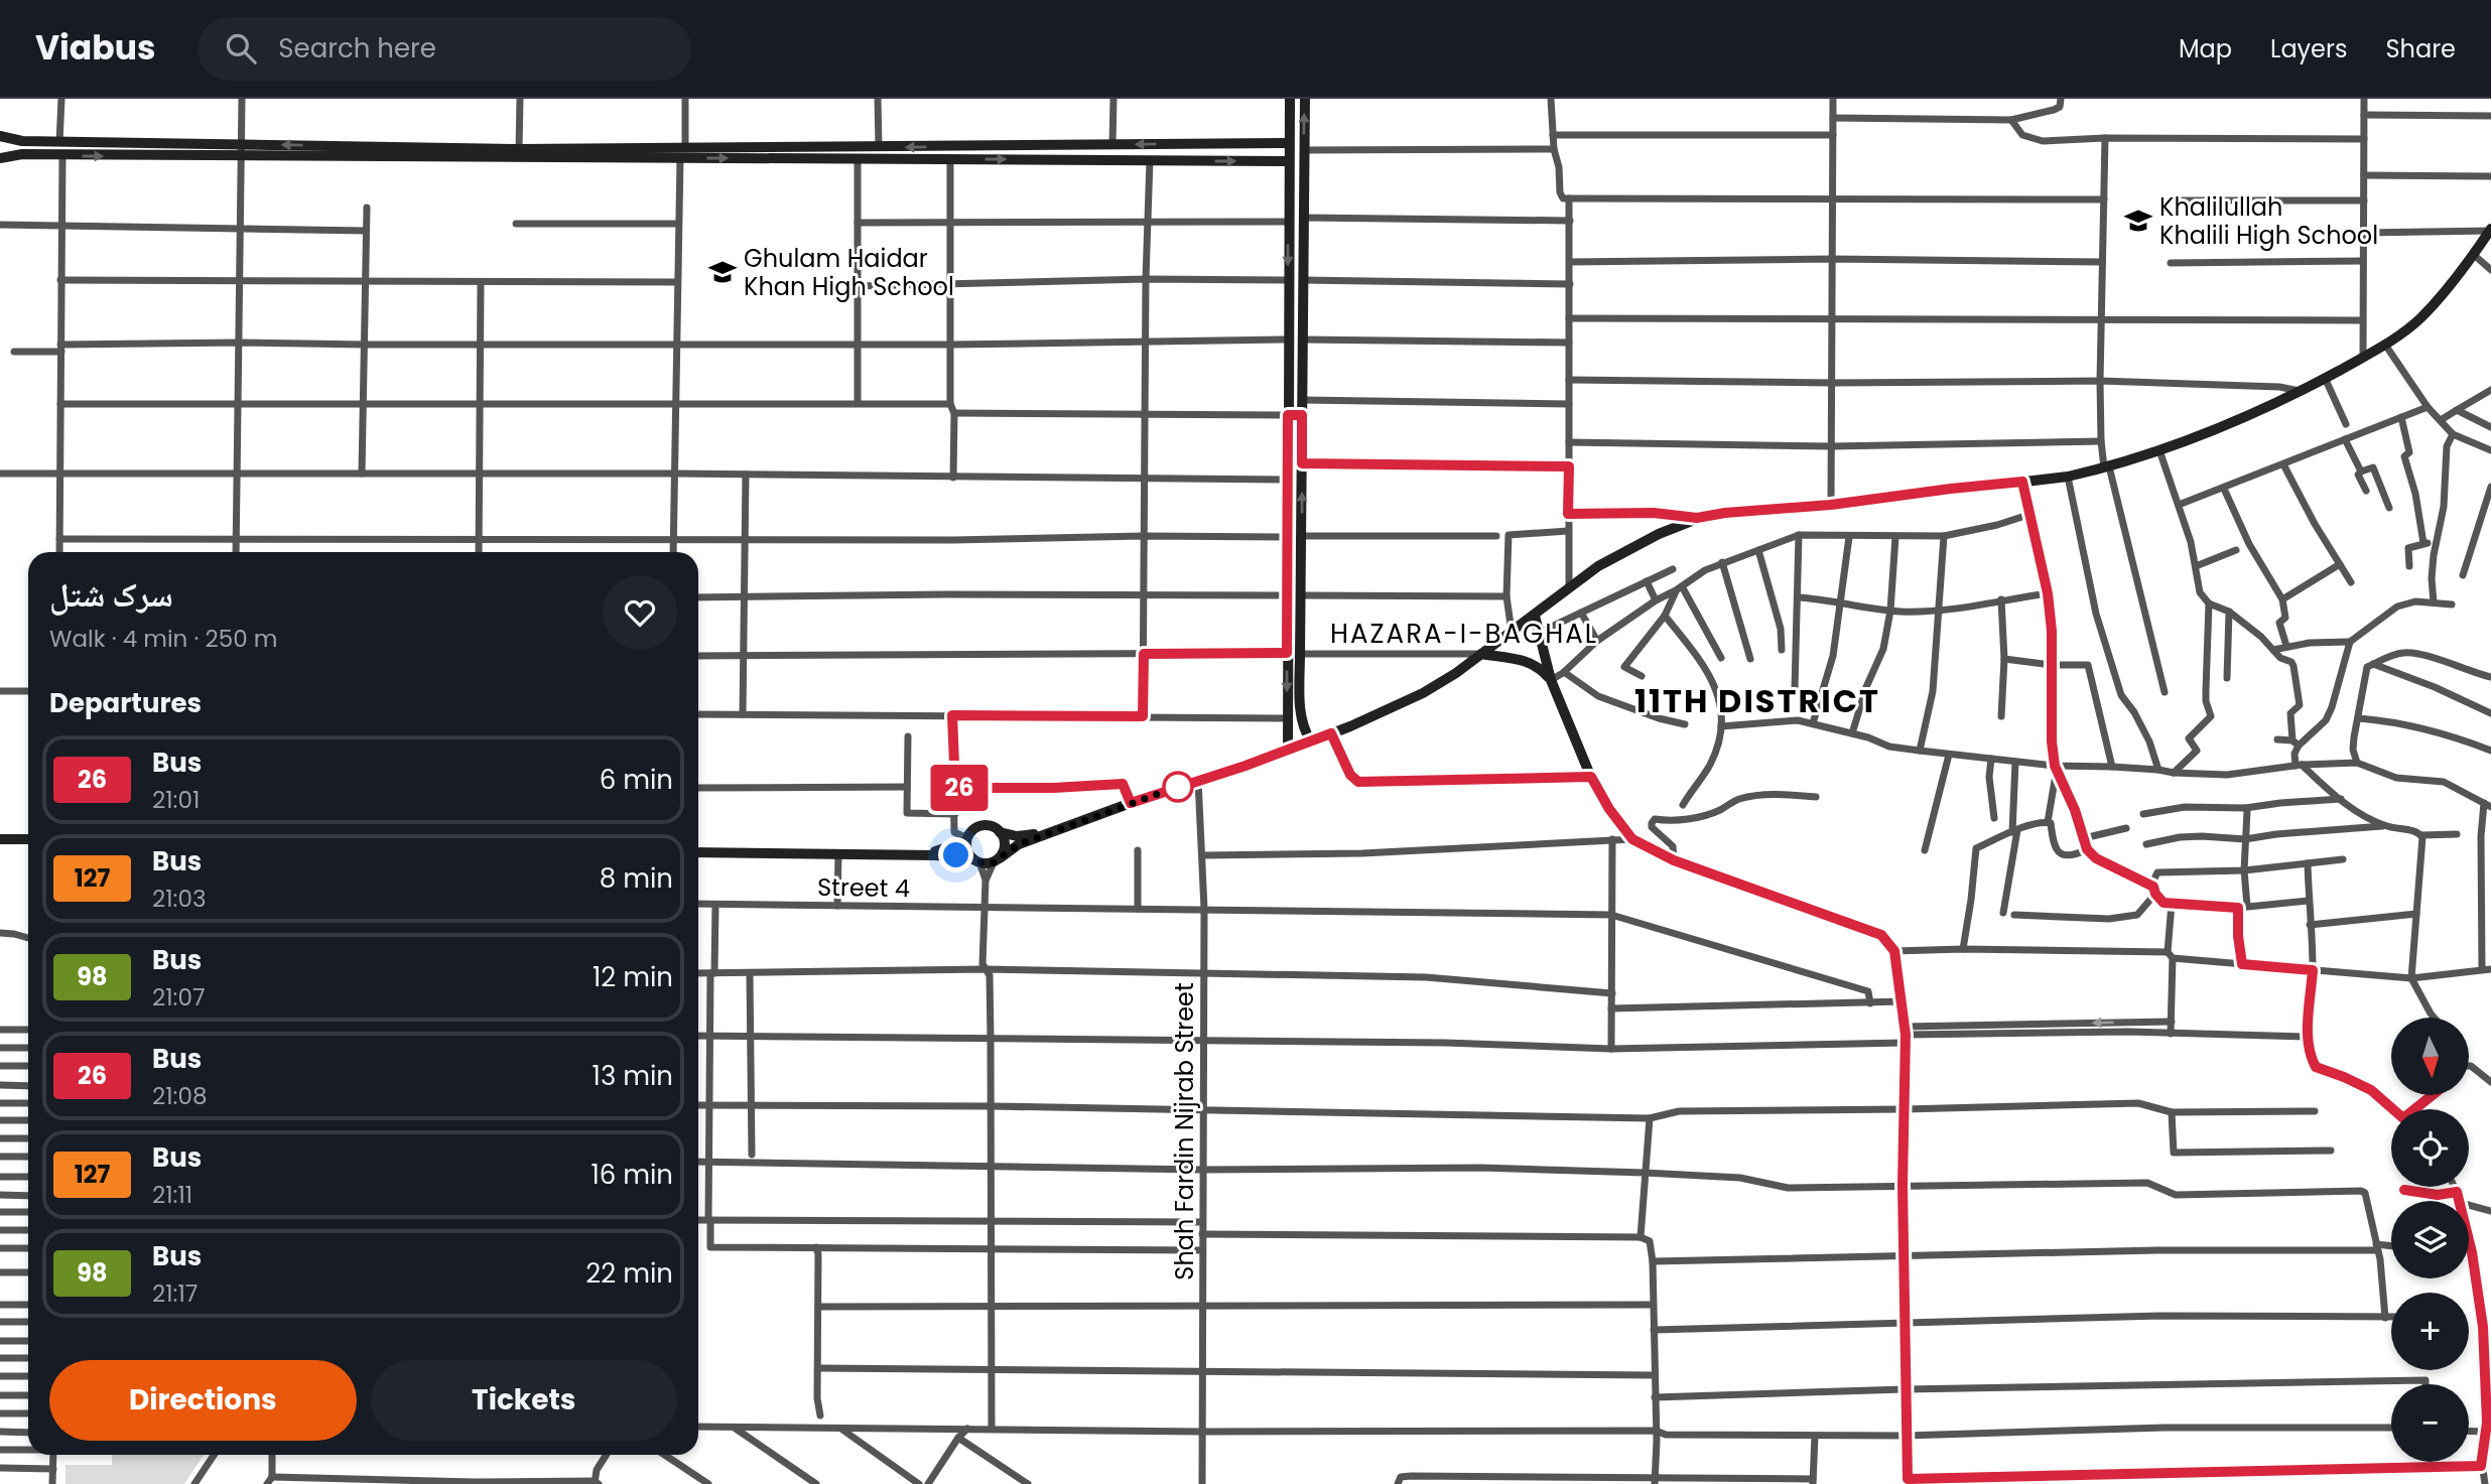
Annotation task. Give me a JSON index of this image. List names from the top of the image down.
{
  "streets": {
    "street": ["Street 4", "Shah Fardin Nijrab Street"]
  },
  "crossings": [
    ["Street 4", "Shah Fardin Nijrab Street"]
  ],
  "districts": ["HAZARA-I-BAGHAL", "11TH DISTRICT"],
  "places": {
    "school or university": ["Khalilullah Khalili High School", "Ghulam Haidar Khan High School"]
  },
  "lines": ["bus line 26"],
  "north": "bottom",
  "page": {
    "header": "Viabus",
    "search": "Search here",
    "nav": ["Map", "Layers", "Share"],
    "on_map": "26",
    "heading": [
      ["سرک شتل", "Walk · 4 min · 250 m"],
      "Departures"
    ],
    "list": [
      {
        "mark": "26",
        "name": "Bus",
        "note": "21:01",
        "value": "6 min"
      },
      {
        "mark": "127",
        "name": "Bus",
        "note": "21:03",
        "value": "8 min"
      },
      {
        "mark": "98",
        "name": "Bus",
        "note": "21:07",
        "value": "12 min"
      },
      {
        "mark": "26",
        "name": "Bus",
        "note": "21:08",
        "value": "13 min"
      },
      {
        "mark": "127",
        "name": "Bus",
        "note": "21:11",
        "value": "16 min"
      },
      {
        "mark": "98",
        "name": "Bus",
        "note": "21:17",
        "value": "22 min"
      }
    ],
    "map_buttons": ["+", "−"],
    "buttons": ["Directions", "Tickets"]
  }
}
